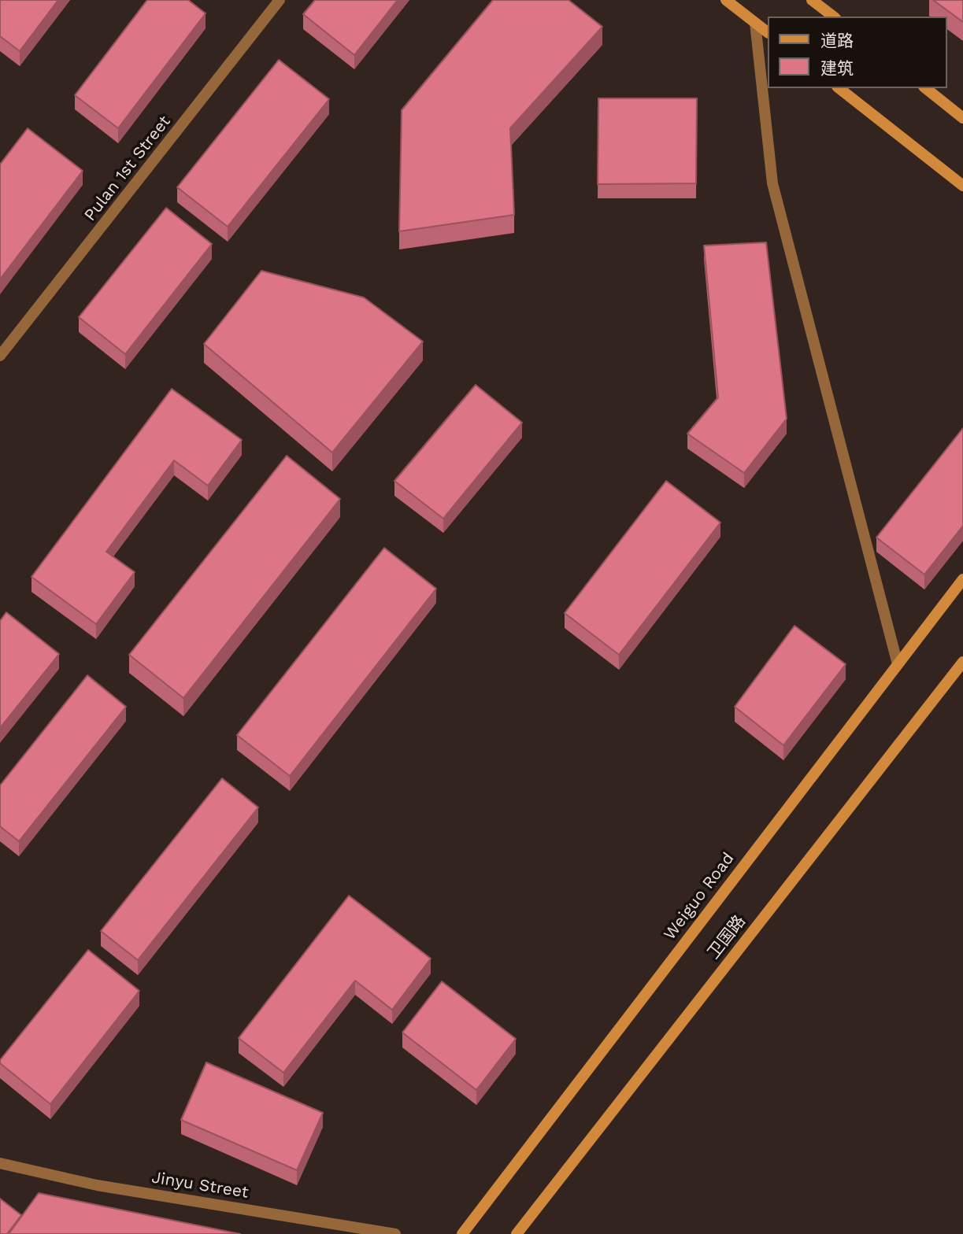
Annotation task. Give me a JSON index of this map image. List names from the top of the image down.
{
  "streets": {
    "main road": ["Weiguo Road", "卫国路"],
    "street": ["Pulan 1st Street", "Jinyu Street"]
  },
  "legend": ["道路", "建筑"]
}
